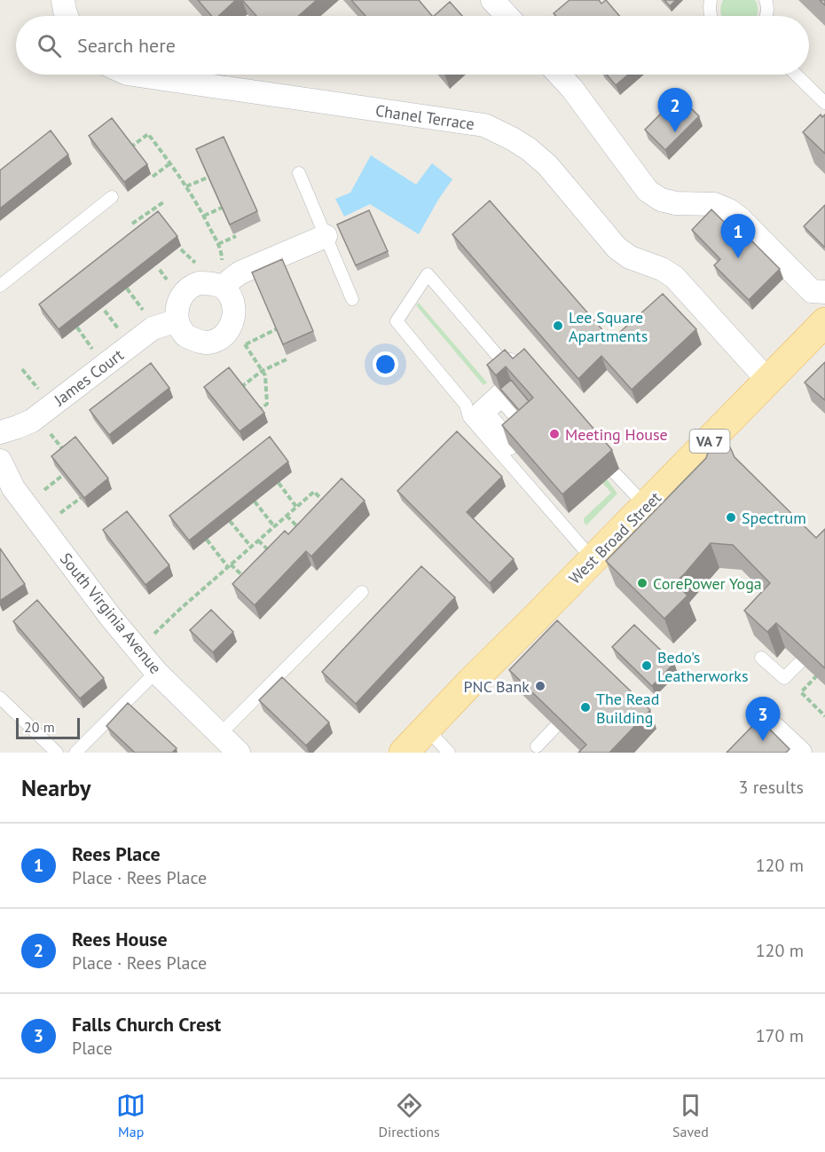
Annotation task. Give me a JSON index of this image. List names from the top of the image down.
{
  "streets": {
    "main road": ["VA 7", "West Broad Street"],
    "street": ["Chanel Terrace", "James Court", "South Virginia Avenue"]
  },
  "crossings": [
    ["Chanel Terrace", "West Broad Street"]
  ],
  "places": [
    "Lee Square Apartments",
    "Meeting House",
    "Spectrum",
    "CorePower Yoga",
    "Bedo's Leatherworks",
    "PNC Bank",
    "The Read Building"
  ],
  "scale_bar": "20 m",
  "page": {
    "search": "Search here",
    "pins": ["2", "1", "3"],
    "scale": "20 m",
    "heading": ["Nearby", "3 results"],
    "list": [
      {
        "mark": "1",
        "name": "Rees Place",
        "note": "Place · Rees Place",
        "value": "120 m"
      },
      {
        "mark": "2",
        "name": "Rees House",
        "note": "Place · Rees Place",
        "value": "120 m"
      },
      {
        "mark": "3",
        "name": "Falls Church Crest",
        "note": "Place",
        "value": "170 m"
      }
    ],
    "nav": ["Map", "Directions", "Saved"]
  }
}
